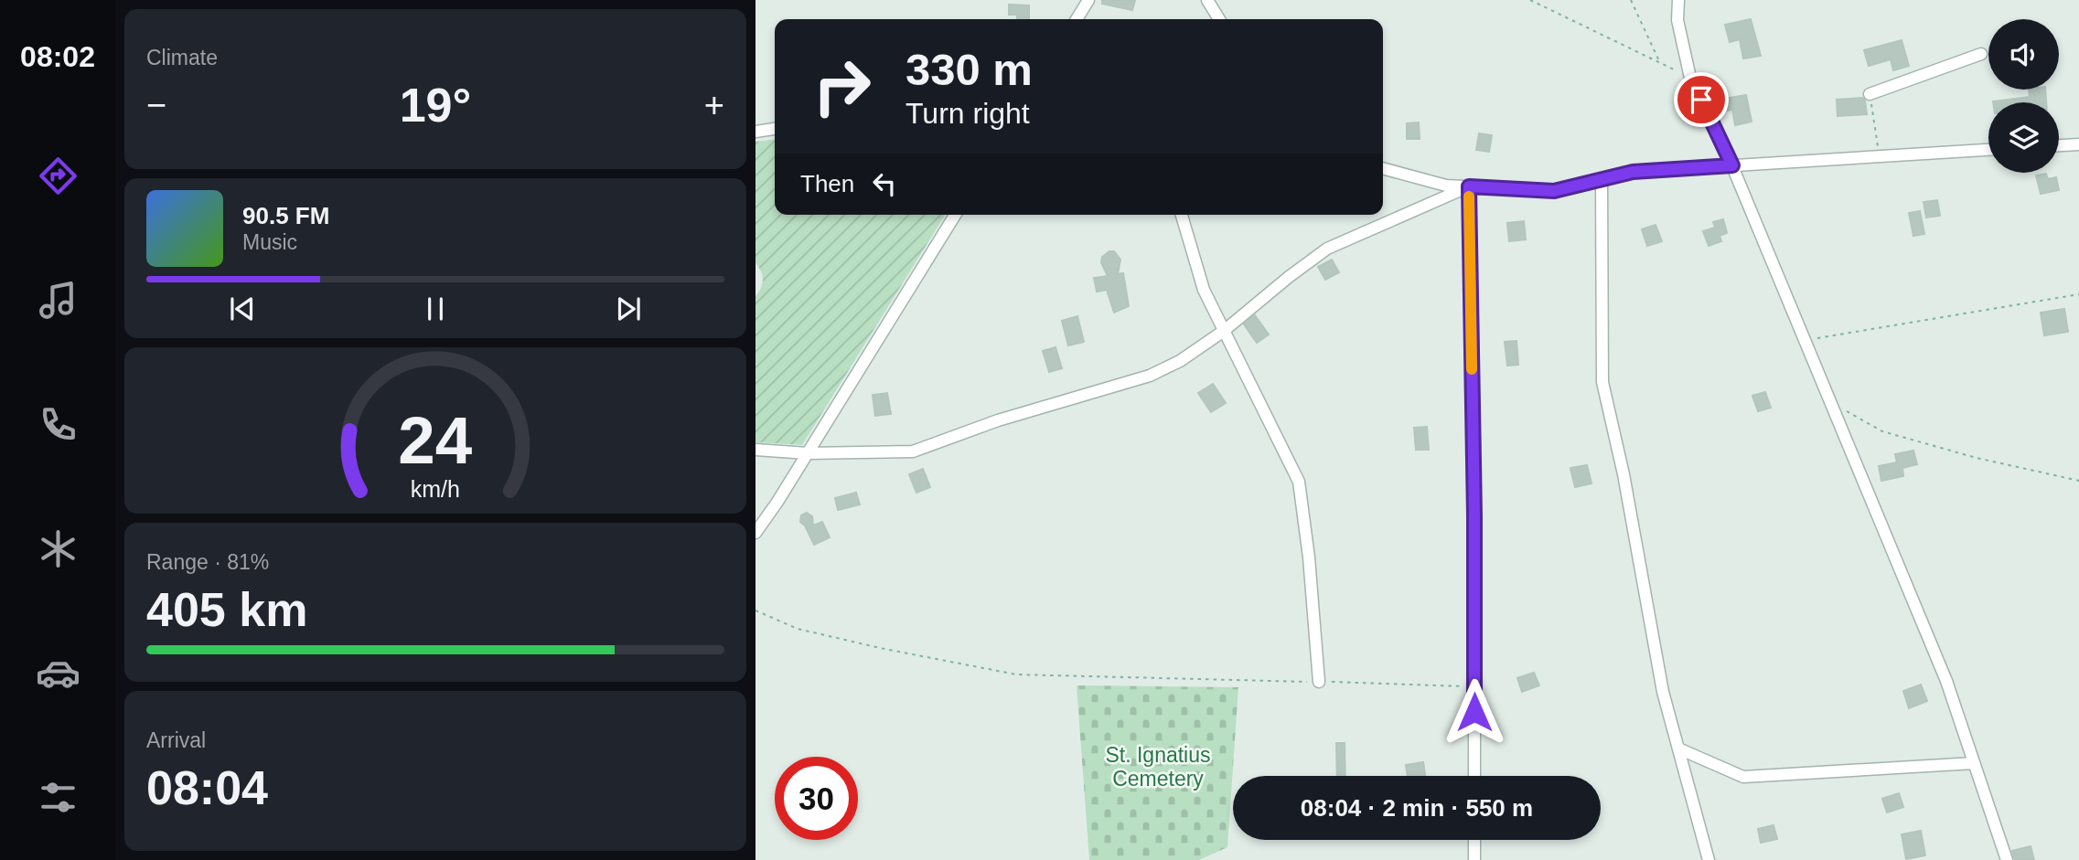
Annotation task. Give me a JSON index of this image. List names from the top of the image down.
{
  "parks": ["St. Ignatius Cemetery"],
  "page": {
    "tabs": "08:02",
    "tile": [
      "Climate",
      ["Range · 81%", "405 km"],
      ["Arrival", "08:04"]
    ],
    "turn": ["330 m", "Turn right"],
    "heat": ["−", "19°", "+"],
    "then": "Then",
    "song": ["90.5 FM", "Music"],
    "limit": "30",
    "trip": "08:04 · 2 min · 550 m",
    "gauge": ["24", "km/h"]
  }
}
